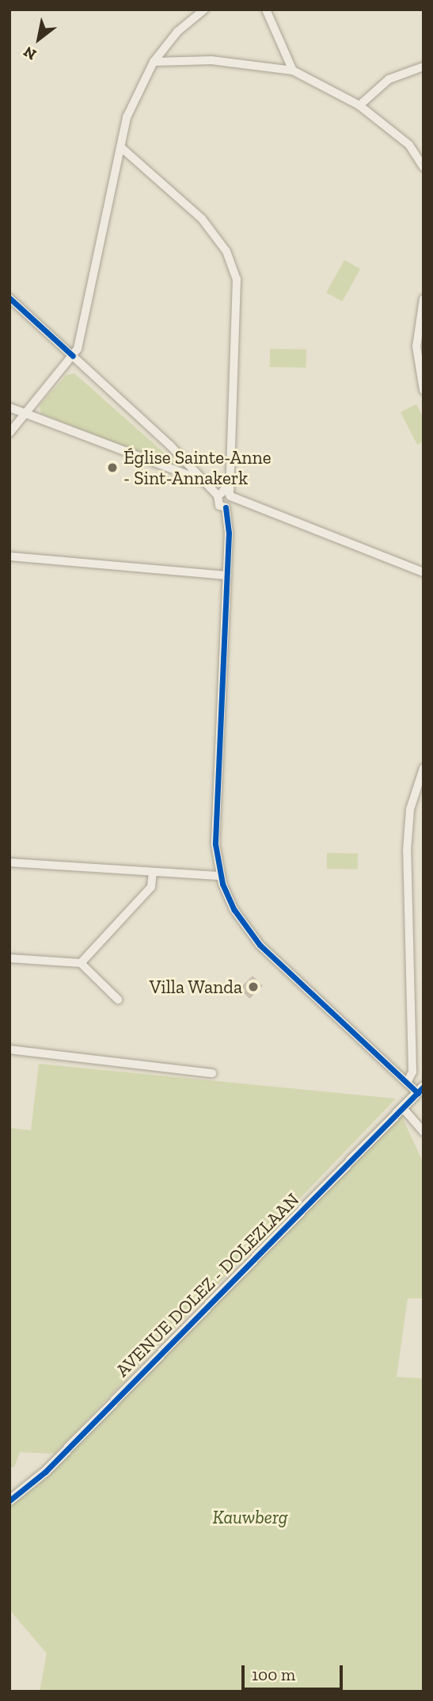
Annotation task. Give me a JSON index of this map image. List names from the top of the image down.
{
  "streets": {
    "street": ["AVENUE DOLEZ - DOLEZLAAN"]
  },
  "parks": ["Kauwberg"],
  "places": ["Église Sainte-Anne - Sint-Annakerk", "Villa Wanda"],
  "scale_bar": "100 m",
  "north": "bottom left"
}
